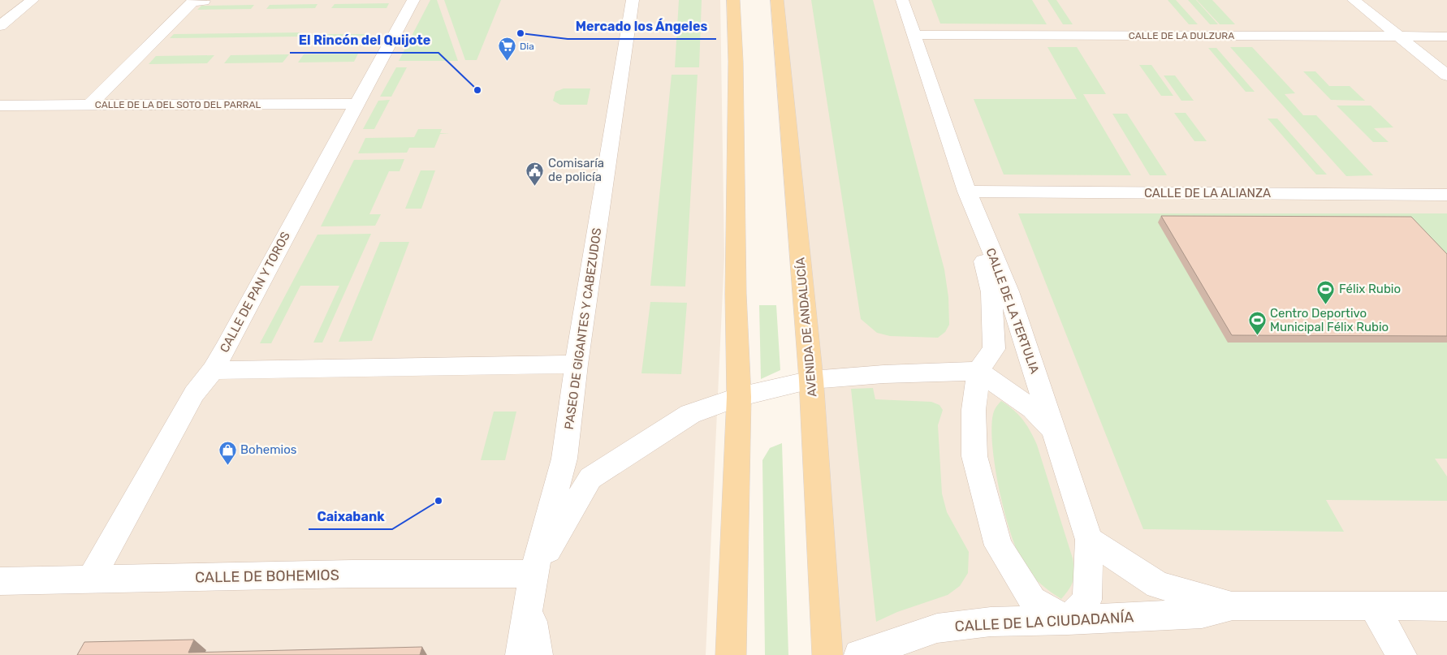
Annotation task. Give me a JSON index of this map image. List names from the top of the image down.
{
  "streets": {
    "main road": ["AVENIDA DE ANDALUCÍA"],
    "street": [
      "CALLE DE LA DULZURA",
      "CALLE DE LA DEL SOTO DEL PARRAL",
      "CALLE DE LA ALIANZA",
      "CALLE DE PAN Y TOROS",
      "CALLE DE LA TERTULIA",
      "PASEO DE GIGANTES Y CABEZUDOS",
      "CALLE DE BOHEMIOS",
      "CALLE DE LA CIUDADANÍA"
    ]
  },
  "crossings": [
    ["CALLE DE LA DULZURA", "CALLE DE LA TERTULIA"],
    ["CALLE DE LA DEL SOTO DEL PARRAL", "CALLE DE PAN Y TOROS"],
    ["CALLE DE LA ALIANZA", "CALLE DE LA TERTULIA"],
    ["CALLE DE PAN Y TOROS", "CALLE DE BOHEMIOS"],
    ["CALLE DE LA TERTULIA", "CALLE DE LA CIUDADANÍA"],
    ["PASEO DE GIGANTES Y CABEZUDOS", "CALLE DE BOHEMIOS"]
  ],
  "places": {
    "other": ["Mercado los Ángeles", "El Rincón del Quijote", "Caixabank"],
    "supermarket": ["Dia"],
    "public building": ["Comisaría de policía"],
    "sports": ["Félix Rubio", "Centro Deportivo Municipal Félix Rubio"],
    "shop": ["Bohemios"]
  }
}
